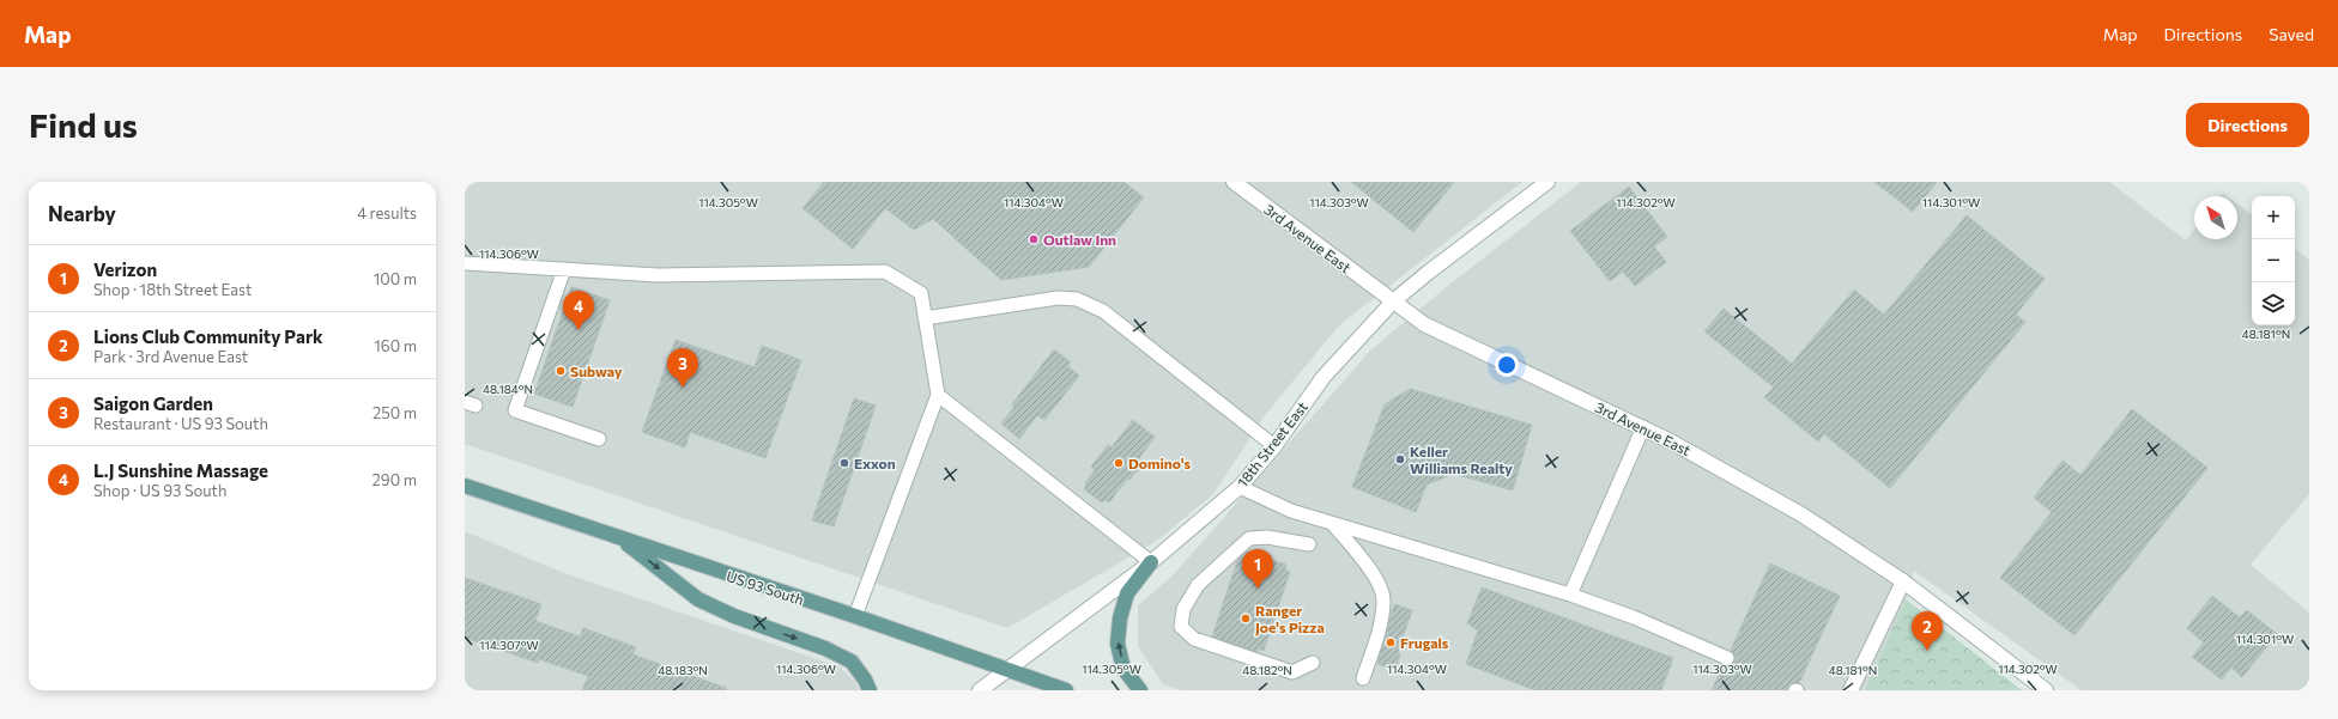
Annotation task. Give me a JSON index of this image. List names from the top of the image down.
{
  "streets": {
    "main road": ["US 93 South"],
    "street": ["3rd Avenue East", "18th Street East"]
  },
  "crossings": [
    ["3rd Avenue East", "18th Street East"],
    ["18th Street East", "US 93 South"]
  ],
  "places": [
    "Outlaw Inn",
    "Subway",
    "Keller Williams Realty",
    "Exxon",
    "Domino's",
    "Ranger Joe's Pizza",
    "Frugals"
  ],
  "north": "top left",
  "page": {
    "header": "Map",
    "nav": ["Map", "Directions", "Saved"],
    "buttons": "Directions",
    "title": "Find us",
    "heading": ["Nearby", "4 results"],
    "map_buttons": ["+", "−"],
    "list": [
      {
        "mark": "1",
        "name": "Verizon",
        "note": "Shop · 18th Street East",
        "value": "100 m"
      },
      {
        "mark": "2",
        "name": "Lions Club Community Park",
        "note": "Park · 3rd Avenue East",
        "value": "160 m"
      },
      {
        "mark": "3",
        "name": "Saigon Garden",
        "note": "Restaurant · US 93 South",
        "value": "250 m"
      },
      {
        "mark": "4",
        "name": "L.J Sunshine Massage",
        "note": "Shop · US 93 South",
        "value": "290 m"
      }
    ],
    "pins": [
      "4",
      "3",
      "1",
      "2"
    ]
  },
  "coordinates": [
    "114.305°W",
    "114.304°W",
    "114.303°W",
    "114.302°W",
    "114.301°W",
    "114.306°W",
    "48.181°N",
    "48.184°N",
    "114.307°W",
    "48.183°N",
    "48.182°N"
  ]
}
